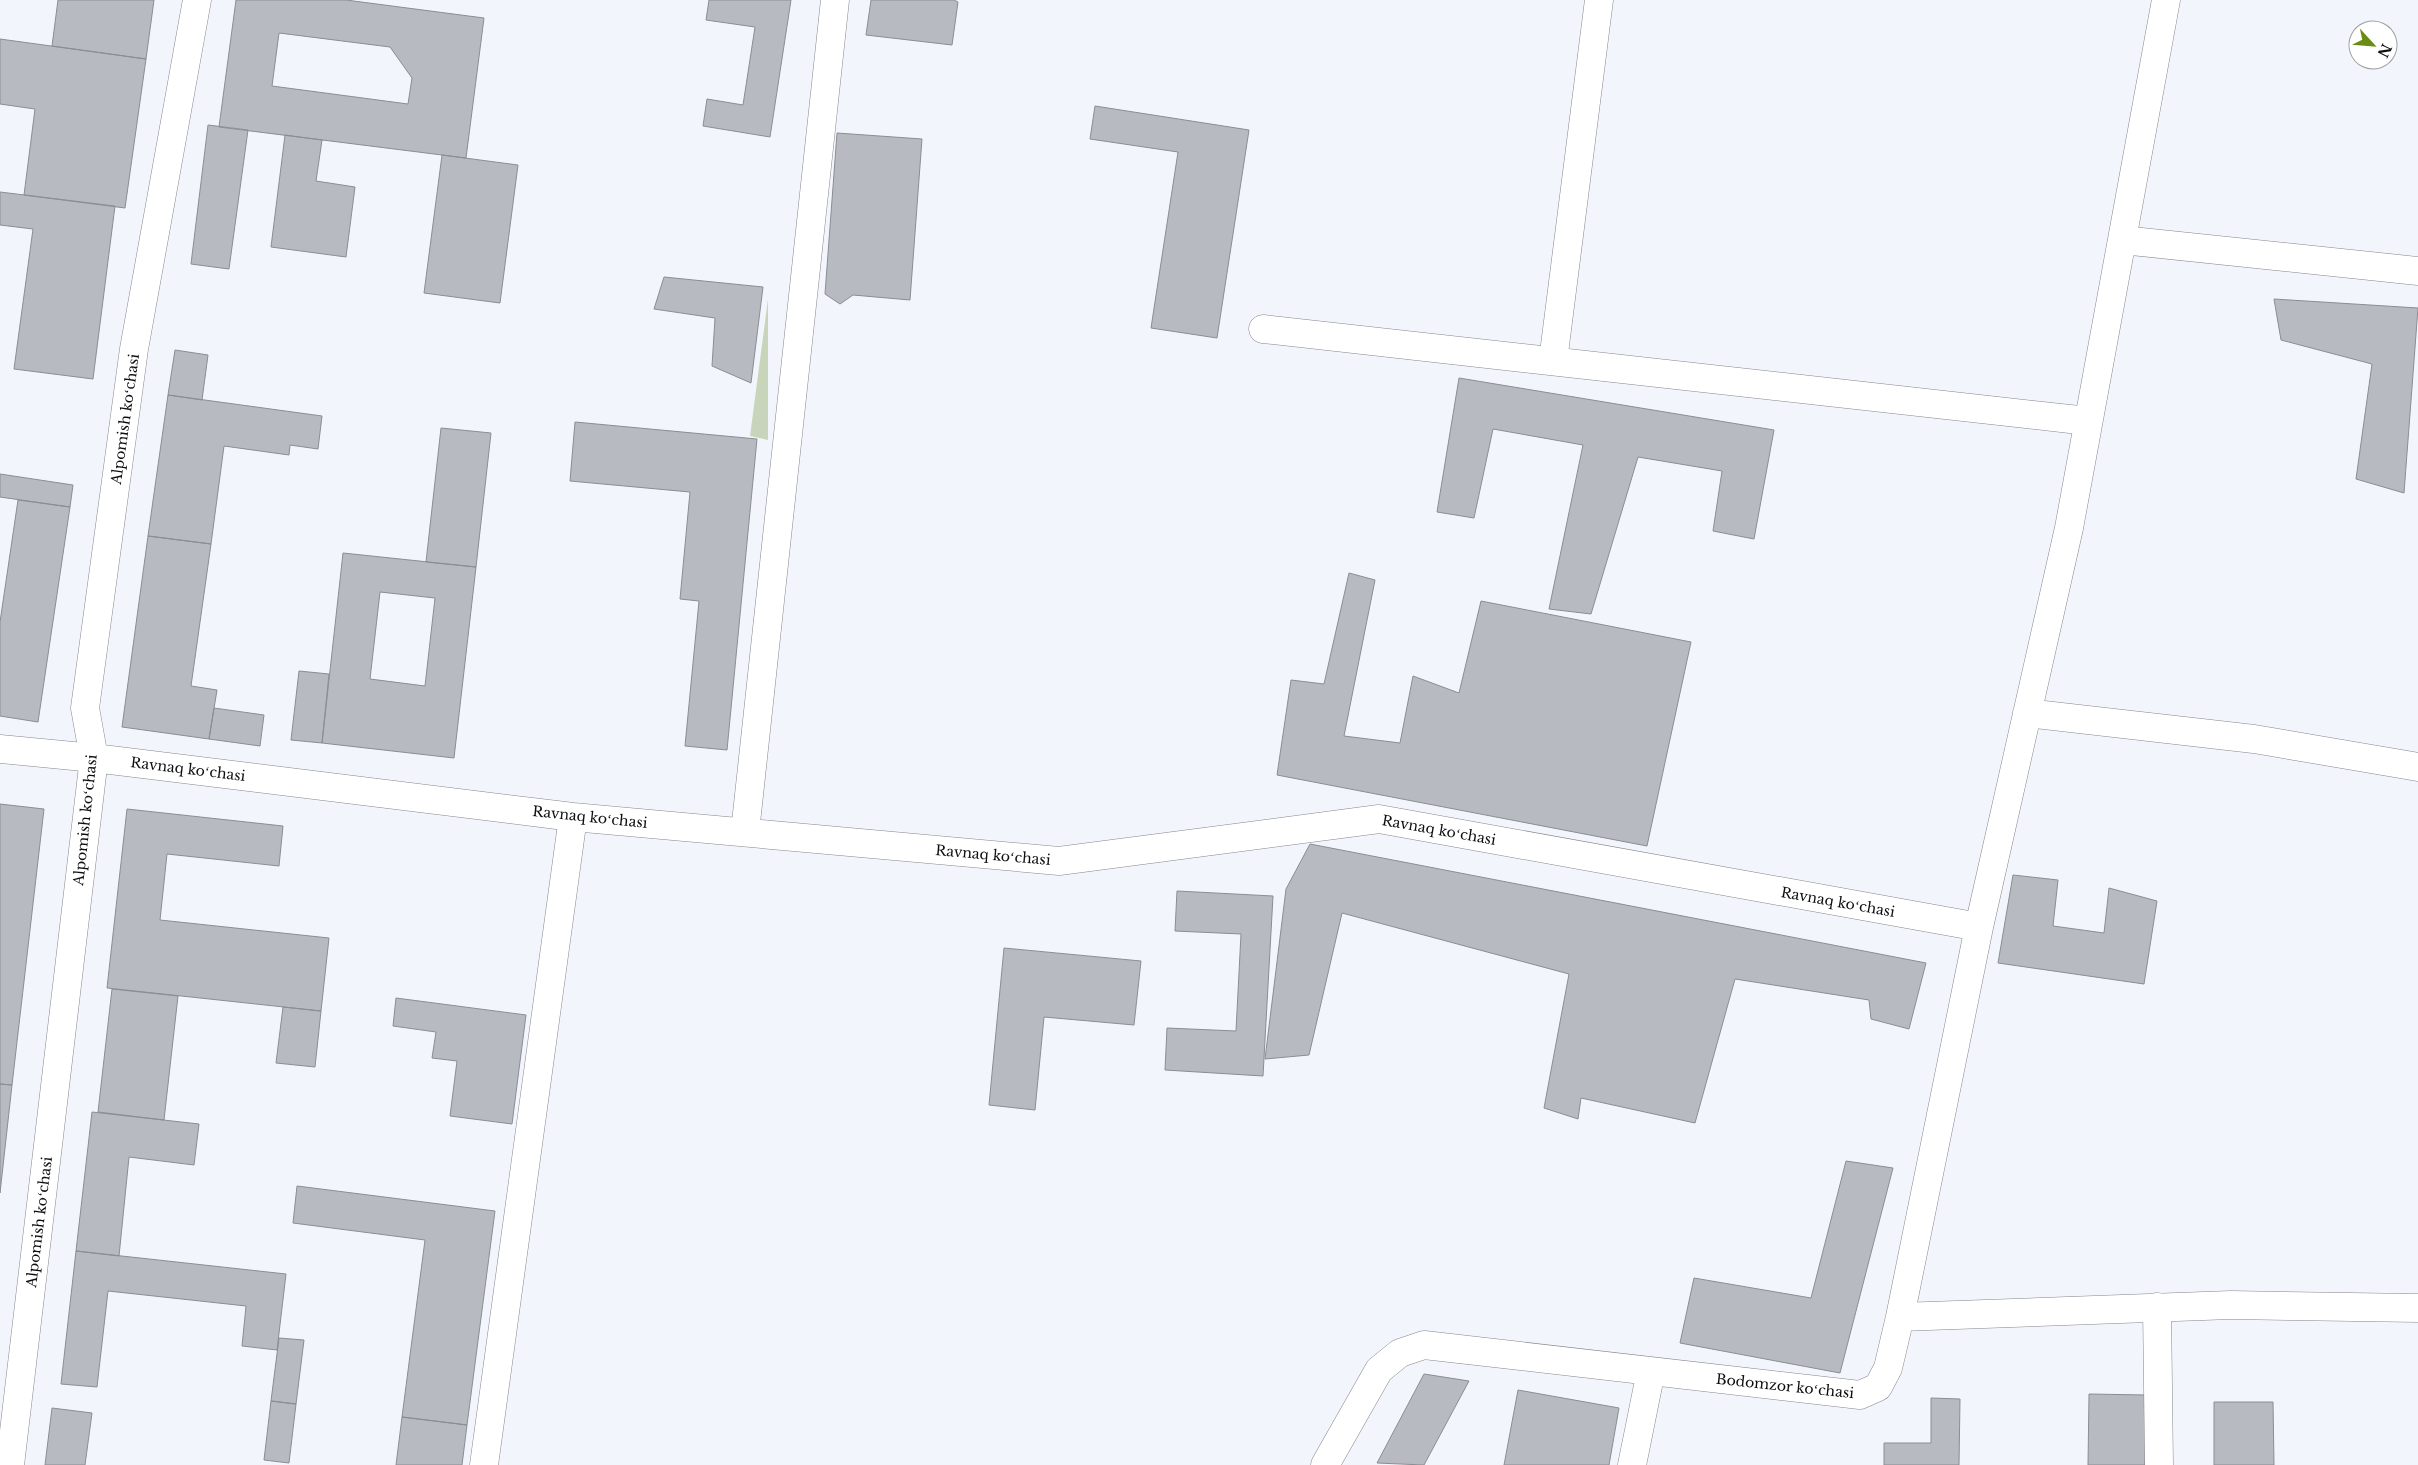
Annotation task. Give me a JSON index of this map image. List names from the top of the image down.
{
  "streets": {
    "street": ["Alpomish koʻchasi", "Ravnaq koʻchasi", "Bodomzor koʻchasi"]
  },
  "crossings": [
    ["Alpomish koʻchasi", "Ravnaq koʻchasi"],
    ["Ravnaq koʻchasi", "Bodomzor koʻchasi"]
  ],
  "north": "bottom right"
}
